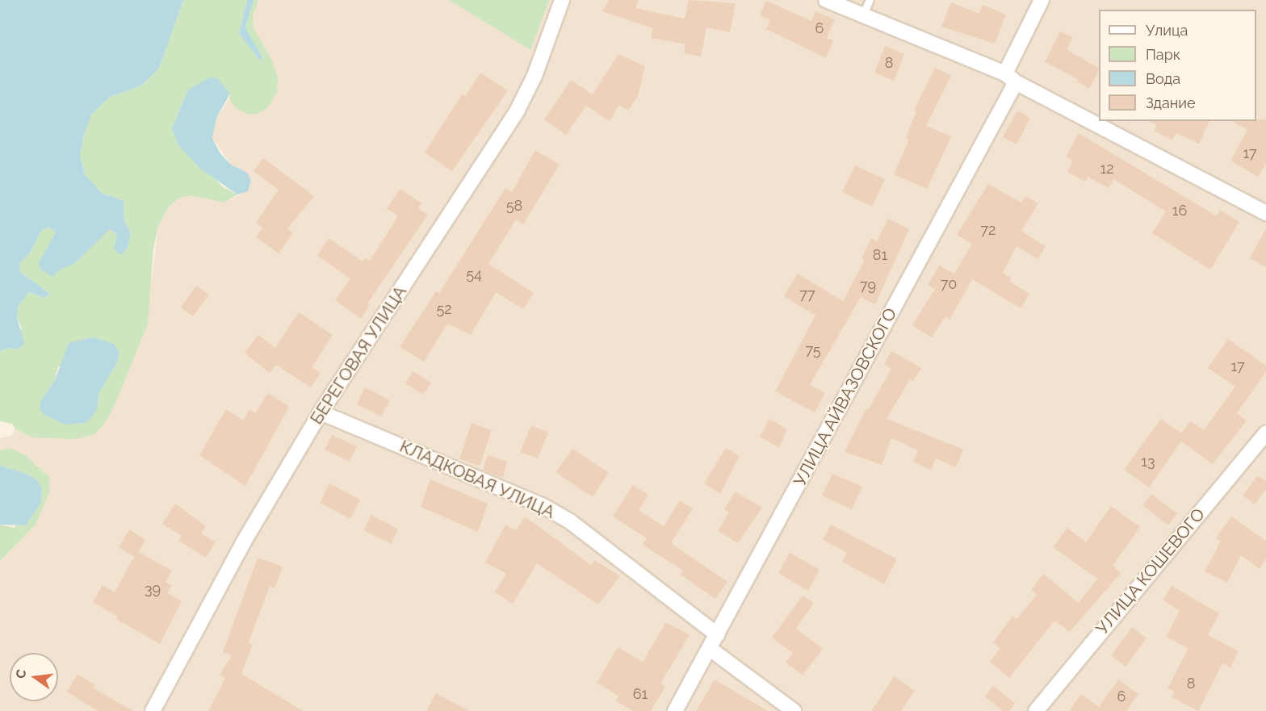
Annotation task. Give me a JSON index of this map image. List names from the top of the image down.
{
  "streets": {
    "street": [
      "БЕРЕГОВАЯ УЛИЦА",
      "УЛИЦА АЙВАЗОВСКОГО",
      "КЛАДКОВАЯ УЛИЦА",
      "УЛИЦА КОШЕВОГО"
    ]
  },
  "crossings": [
    ["БЕРЕГОВАЯ УЛИЦА", "КЛАДКОВАЯ УЛИЦА"],
    ["УЛИЦА АЙВАЗОВСКОГО", "КЛАДКОВАЯ УЛИЦА"]
  ],
  "house_numbers": [
    "6",
    "8",
    "17",
    "12",
    "58",
    "16",
    "72",
    "81",
    "54",
    "70",
    "79",
    "77",
    "52",
    "75",
    "17",
    "13",
    "39",
    "8",
    "61",
    "6"
  ],
  "legend": [
    "Улица",
    "Парк",
    "Вода",
    "Здание"
  ],
  "north": "left"
}
